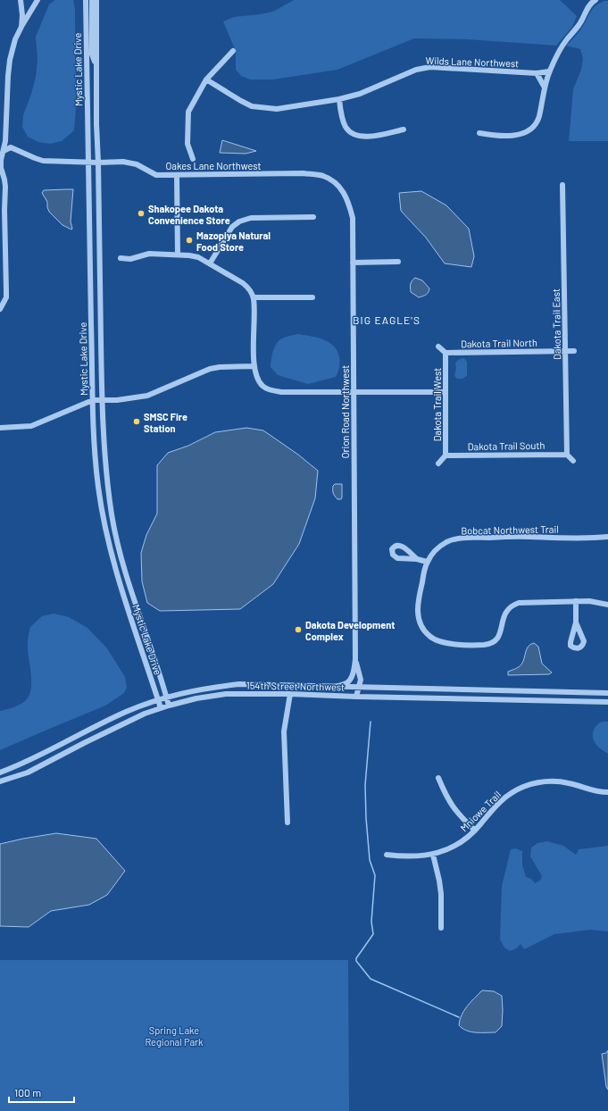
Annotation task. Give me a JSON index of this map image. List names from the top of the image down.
{
  "streets": {
    "street": [
      "Wilds Lane Northwest",
      "Mystic Lake Drive",
      "Oakes Lane Northwest",
      "Dakota Trail East",
      "Dakota Trail North",
      "Dakota Trail West",
      "Orion Road Northwest",
      "Dakota Trail South",
      "Bobcat Northwest Trail",
      "154th Street Northwest",
      "Mniowe Trail"
    ]
  },
  "crossings": [
    ["Mystic Lake Drive", "Oakes Lane Northwest"],
    ["Mystic Lake Drive", "154th Street Northwest"],
    ["Oakes Lane Northwest", "Orion Road Northwest"],
    ["Dakota Trail East", "Dakota Trail North"],
    ["Dakota Trail East", "Dakota Trail South"],
    ["Dakota Trail North", "Dakota Trail West"],
    ["Dakota Trail West", "Dakota Trail South"],
    ["Orion Road Northwest", "154th Street Northwest"]
  ],
  "districts": ["BIG EAGLE'S"],
  "parks": ["Spring Lake Regional Park"],
  "places": [
    "Shakopee Dakota Convenience Store",
    "Mazopiya Natural Food Store",
    "SMSC Fire Station",
    "Dakota Development Complex"
  ],
  "scale_bar": "100 m"
}
